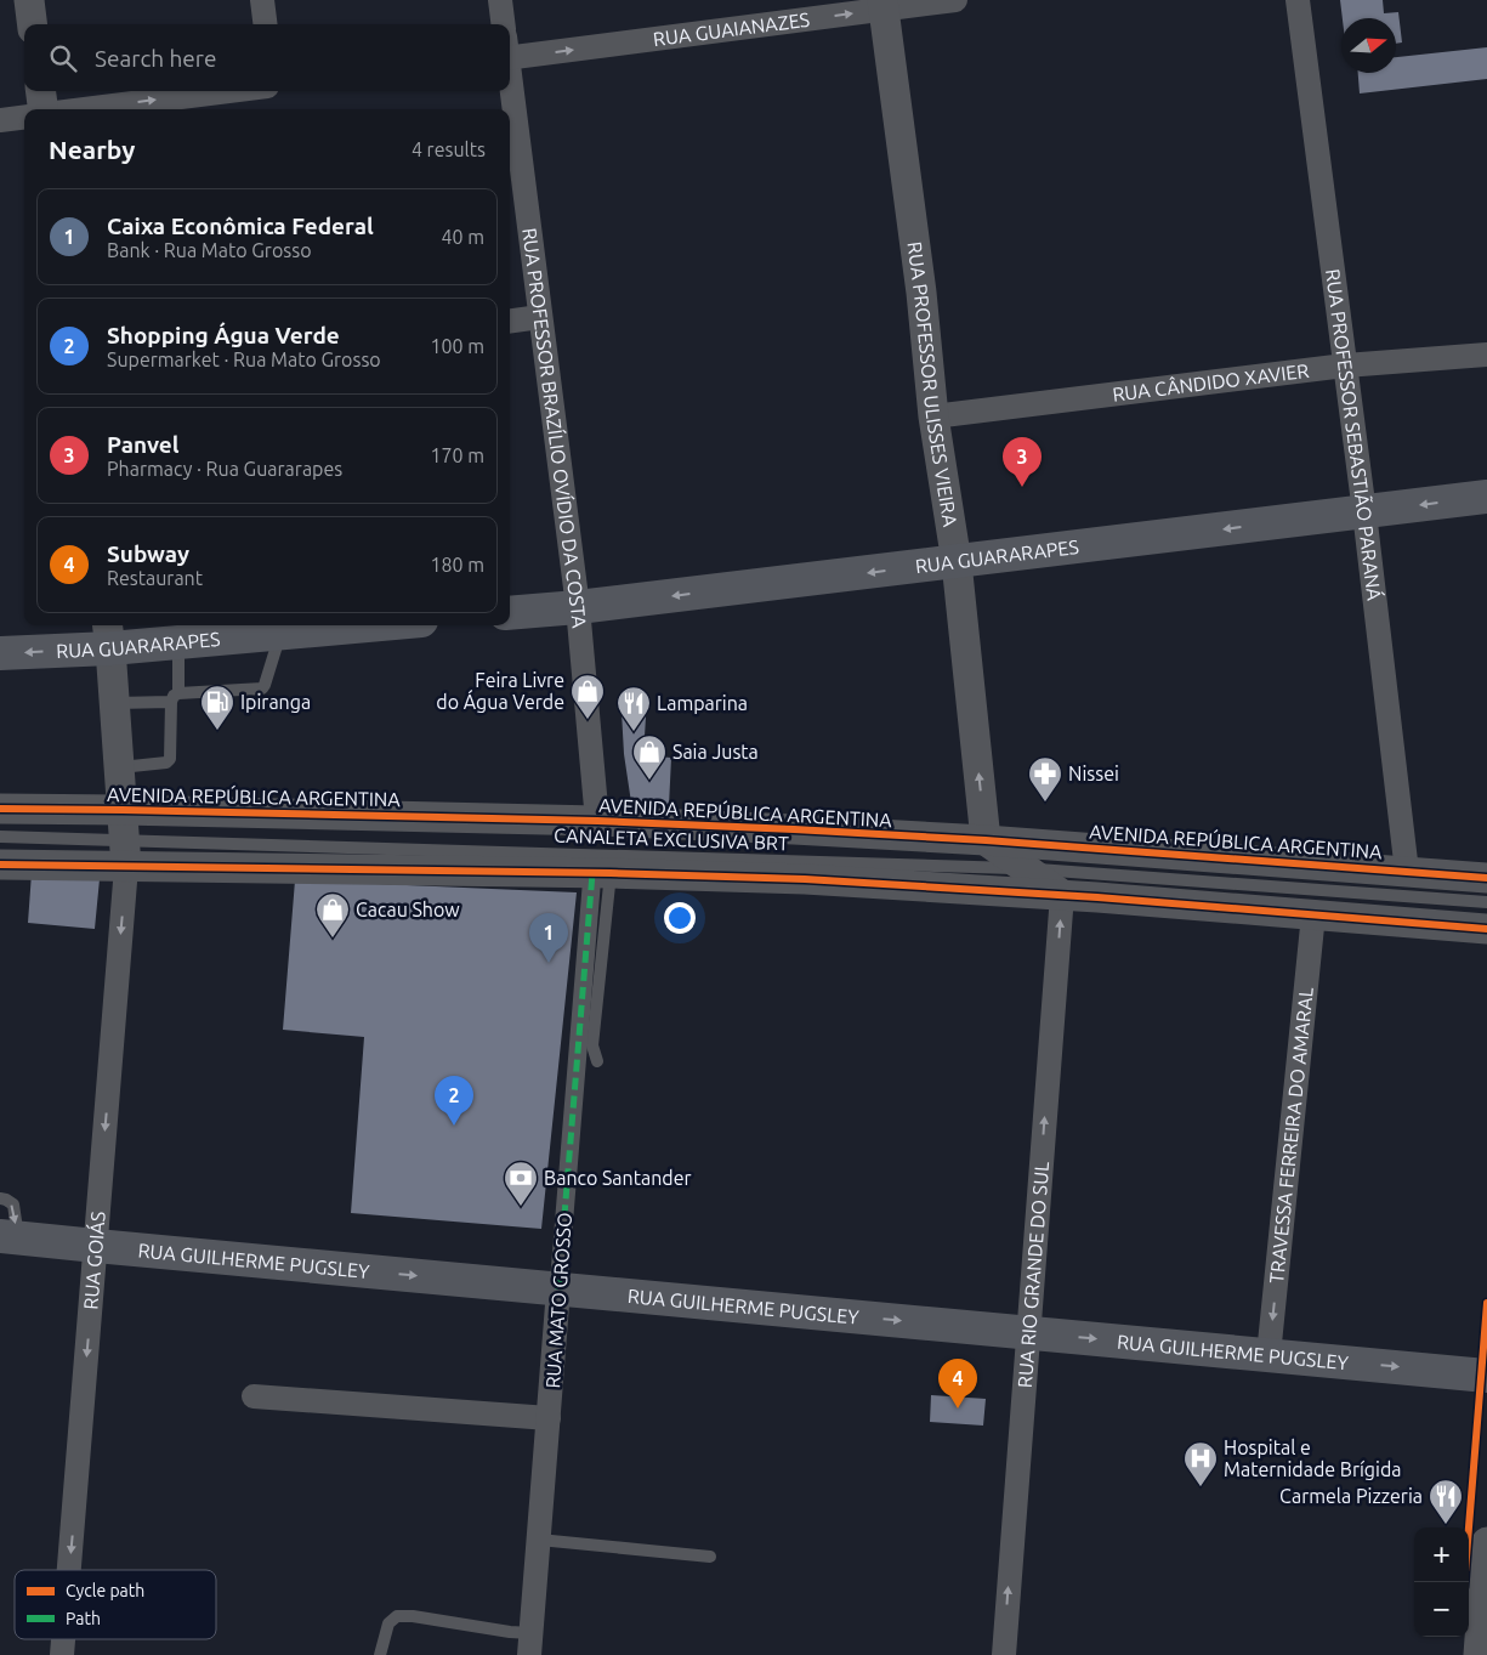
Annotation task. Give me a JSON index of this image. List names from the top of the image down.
{
  "streets": {
    "main road": ["RUA GUARARAPES", "RUA GUILHERME PUGSLEY"],
    "street": [
      "RUA GUAIANAZES",
      "RUA CÂNDIDO XAVIER",
      "RUA PROFESSOR ULISSES VIEIRA",
      "RUA PROFESSOR BRAZÍLIO OVÍDIO DA COSTA",
      "RUA PROFESSOR SEBASTIÃO PARANÁ",
      "AVENIDA REPÚBLICA ARGENTINA",
      "TRAVESSA FERREIRA DO AMARAL",
      "RUA GOIÁS",
      "RUA RIO GRANDE DO SUL",
      "RUA MATO GROSSO"
    ],
    "lane": ["CANALETA EXCLUSIVA BRT"]
  },
  "crossings": [
    ["RUA GUAIANAZES", "RUA PROFESSOR ULISSES VIEIRA"],
    ["RUA CÂNDIDO XAVIER", "RUA PROFESSOR ULISSES VIEIRA"],
    ["RUA CÂNDIDO XAVIER", "RUA PROFESSOR SEBASTIÃO PARANÁ"],
    ["RUA PROFESSOR ULISSES VIEIRA", "RUA GUARARAPES"],
    ["RUA PROFESSOR ULISSES VIEIRA", "AVENIDA REPÚBLICA ARGENTINA"],
    ["RUA PROFESSOR BRAZÍLIO OVÍDIO DA COSTA", "RUA GUARARAPES"],
    ["RUA PROFESSOR BRAZÍLIO OVÍDIO DA COSTA", "AVENIDA REPÚBLICA ARGENTINA"],
    ["RUA PROFESSOR SEBASTIÃO PARANÁ", "RUA GUARARAPES"],
    ["RUA PROFESSOR SEBASTIÃO PARANÁ", "AVENIDA REPÚBLICA ARGENTINA"],
    ["CANALETA EXCLUSIVA BRT", "RUA GOIÁS"],
    ["TRAVESSA FERREIRA DO AMARAL", "RUA GUILHERME PUGSLEY"],
    ["RUA GOIÁS", "RUA GUILHERME PUGSLEY"],
    ["RUA GUILHERME PUGSLEY", "RUA RIO GRANDE DO SUL"],
    ["RUA GUILHERME PUGSLEY", "RUA MATO GROSSO"]
  ],
  "one_way": [
    "RUA GUAIANAZES",
    "RUA GUARARAPES",
    "TRAVESSA FERREIRA DO AMARAL",
    "RUA GOIÁS",
    "RUA GUILHERME PUGSLEY",
    "RUA RIO GRANDE DO SUL"
  ],
  "places": {
    "shop": ["Feira Livre do Água Verde", "Saia Justa", "Cacau Show"],
    "fuel station": ["Ipiranga"],
    "restaurant": ["Lamparina", "Carmela Pizzeria"],
    "pharmacy": ["Nissei"],
    "bank": ["Banco Santander"],
    "hospital": ["Hospital e Maternidade Brígida"]
  },
  "legend": ["Cycle path", "Path"],
  "north": "right",
  "page": {
    "search": "Search here",
    "heading": ["Nearby", "4 results"],
    "list": [
      {
        "mark": "1",
        "name": "Caixa Econômica Federal",
        "note": "Bank · Rua Mato Grosso",
        "value": "40 m"
      },
      {
        "mark": "2",
        "name": "Shopping Água Verde",
        "note": "Supermarket · Rua Mato Grosso",
        "value": "100 m"
      },
      {
        "mark": "3",
        "name": "Panvel",
        "note": "Pharmacy · Rua Guararapes",
        "value": "170 m"
      },
      {
        "mark": "4",
        "name": "Subway",
        "note": "Restaurant",
        "value": "180 m"
      }
    ],
    "pins": [
      "3",
      "1",
      "2",
      "4"
    ],
    "map_buttons": ["+", "−"]
  }
}
